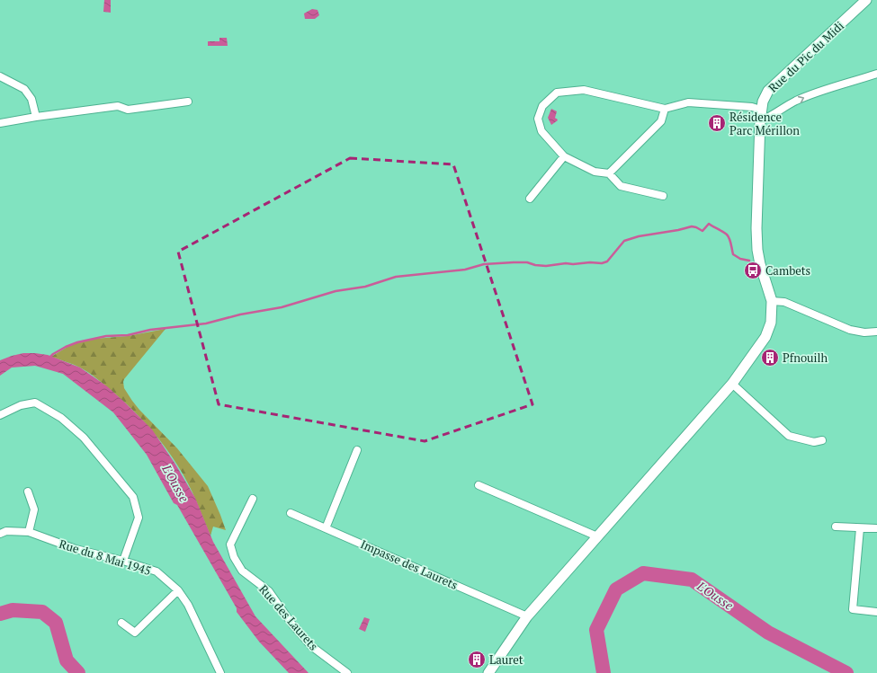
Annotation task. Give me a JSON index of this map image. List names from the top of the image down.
{
  "streets": {
    "street": [
      "Rue du Pic du Midi",
      "Rue du 8 Mai 1945",
      "Impasse des Laurets",
      "Rue des Laurets"
    ]
  },
  "crossings": [
    ["Rue du Pic du Midi", "Impasse des Laurets"]
  ],
  "water": ["L'Ousse"],
  "places": {
    "building": ["Résidence Parc Mérillon", "Pfnouilh", "Lauret"],
    "bus stop": ["Cambets"]
  }
}
